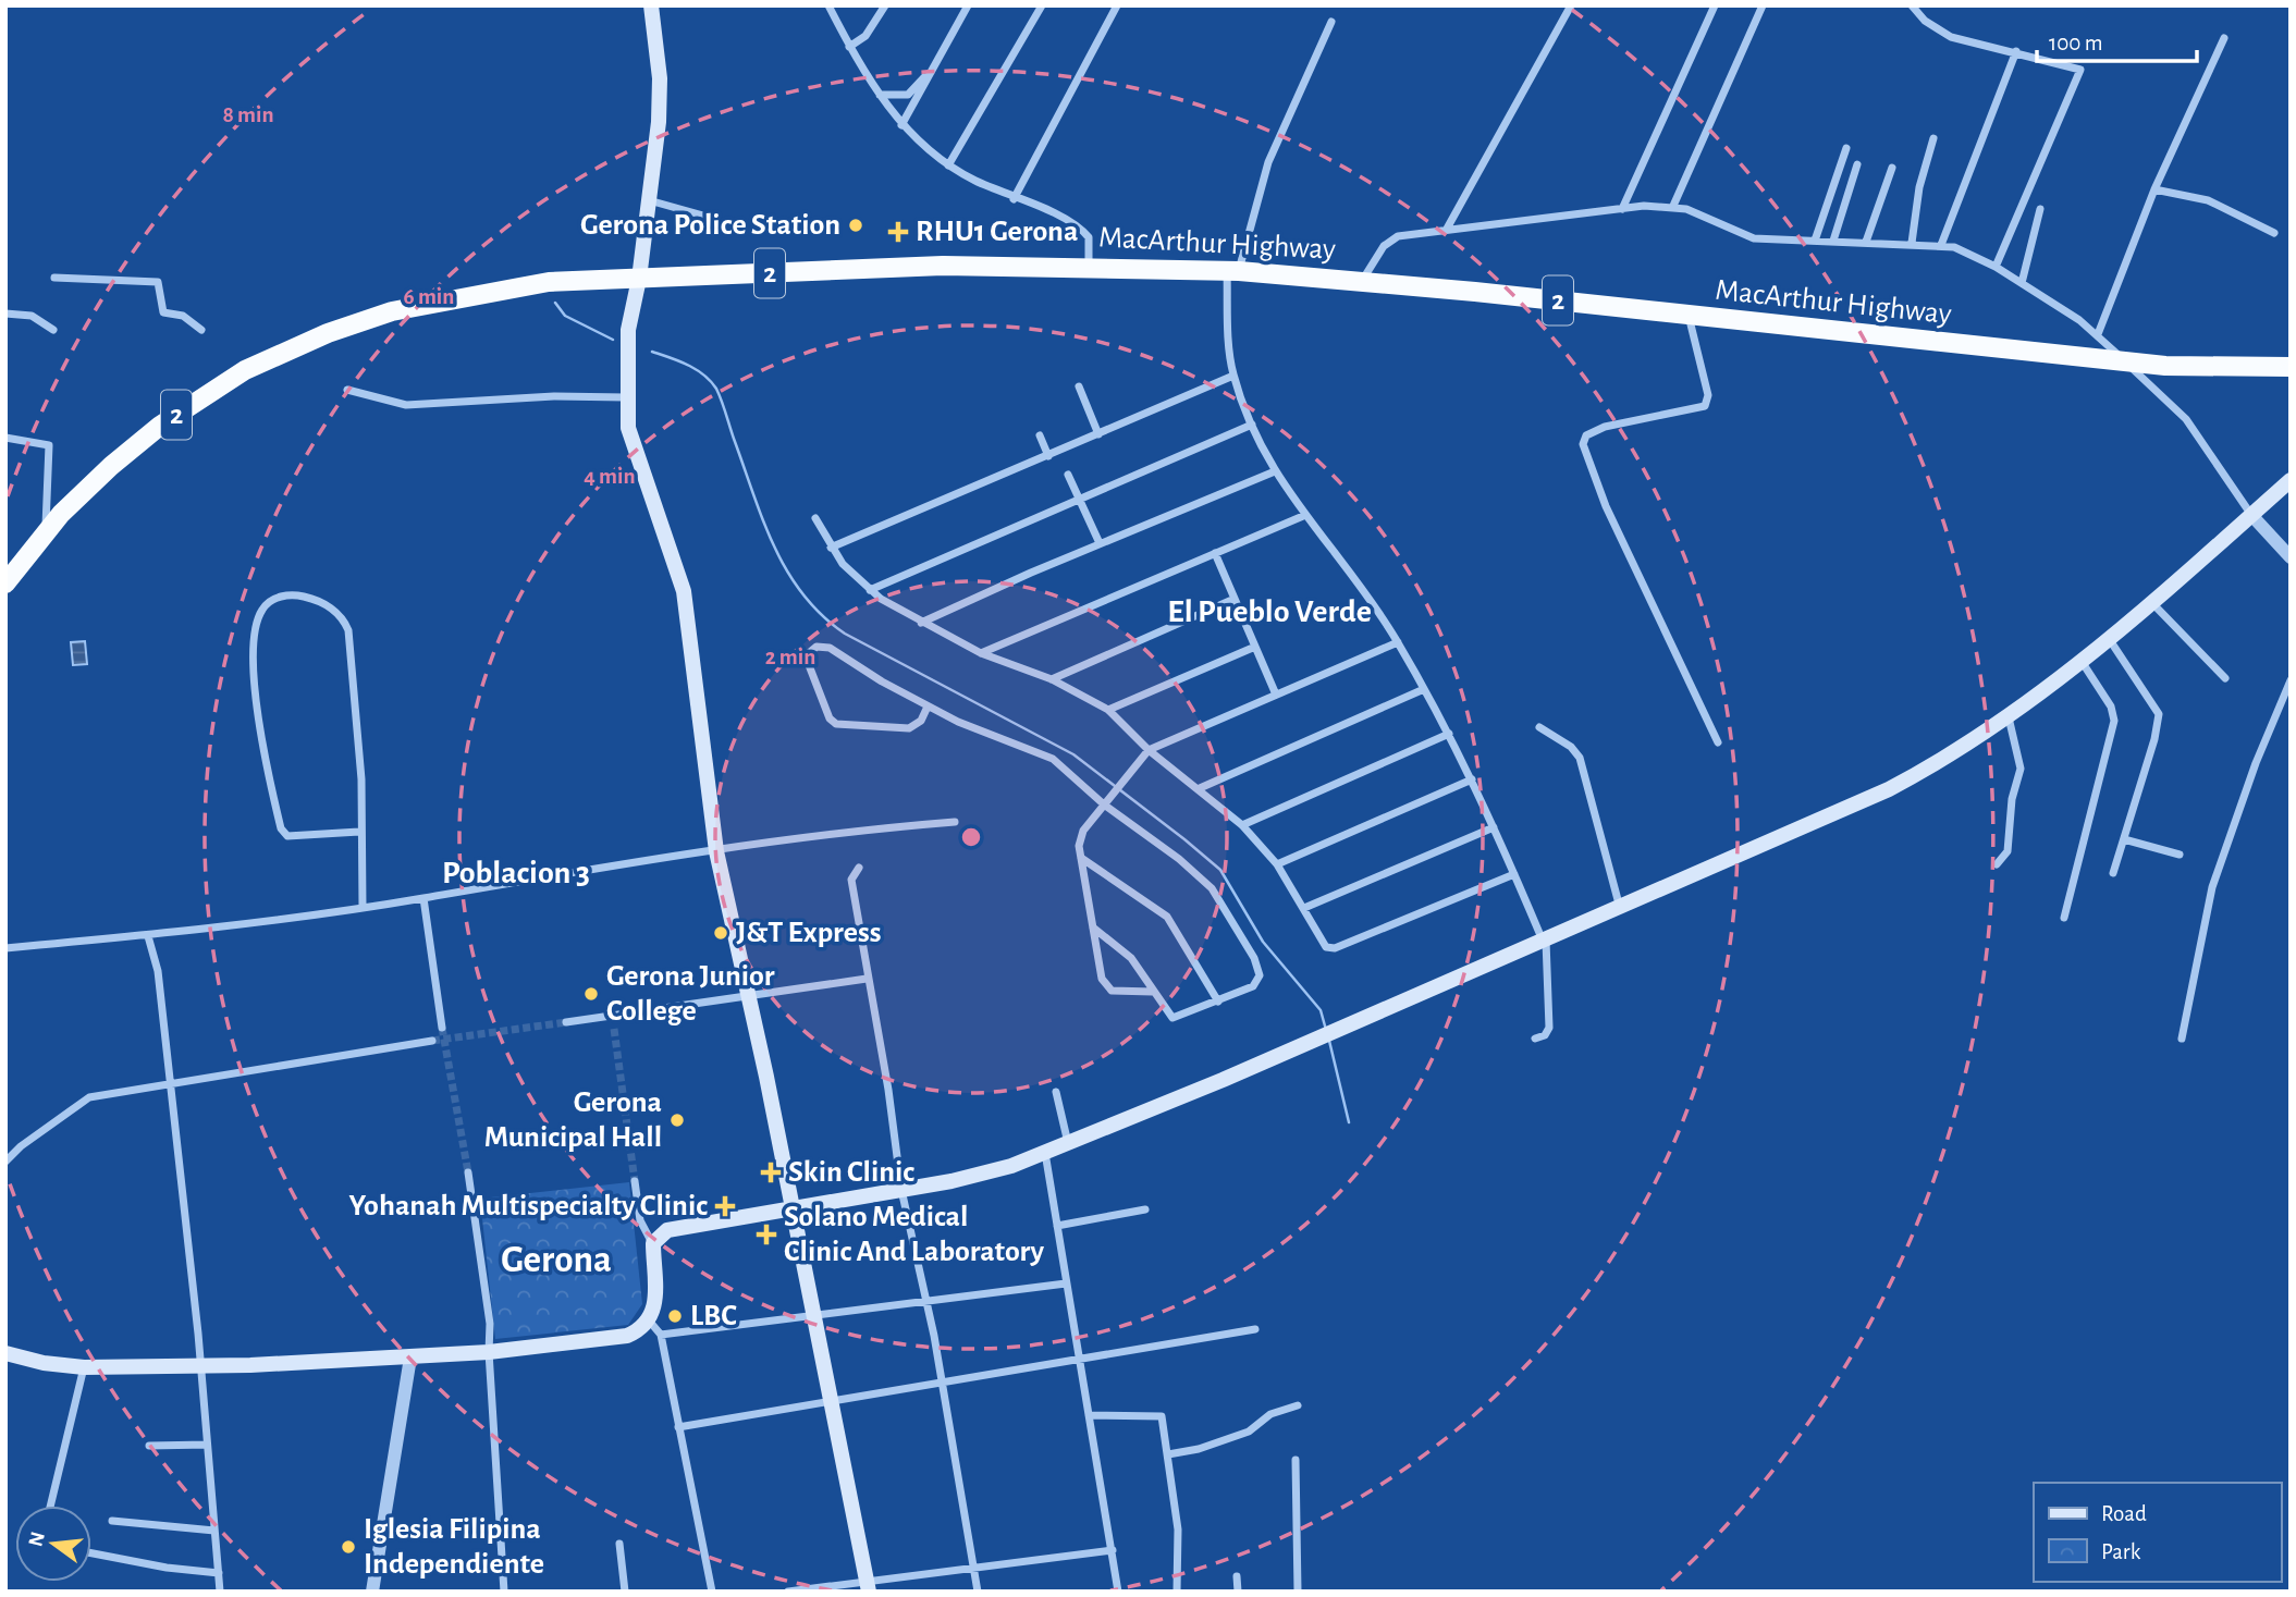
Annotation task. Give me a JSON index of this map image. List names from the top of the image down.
{
  "streets": {
    "highway": ["MacArthur Highway", "2"]
  },
  "districts": ["El Pueblo Verde", "Poblacion 3", "Gerona"],
  "places": {
    "other": [
      "Gerona Police Station",
      "J&T Express",
      "Gerona Junior College",
      "Gerona Municipal Hall",
      "LBC",
      "Iglesia Filipina Independiente"
    ],
    "health": [
      "RHU1 Gerona",
      "Skin Clinic",
      "Yohanah Multispecialty Clinic",
      "Solano Medical Clinic And Laboratory"
    ]
  },
  "legend": ["Road", "Park"],
  "scale_bar": "100 m",
  "north": "left",
  "rings": [
    "8 min",
    "6 min",
    "4 min",
    "2 min"
  ]
}
